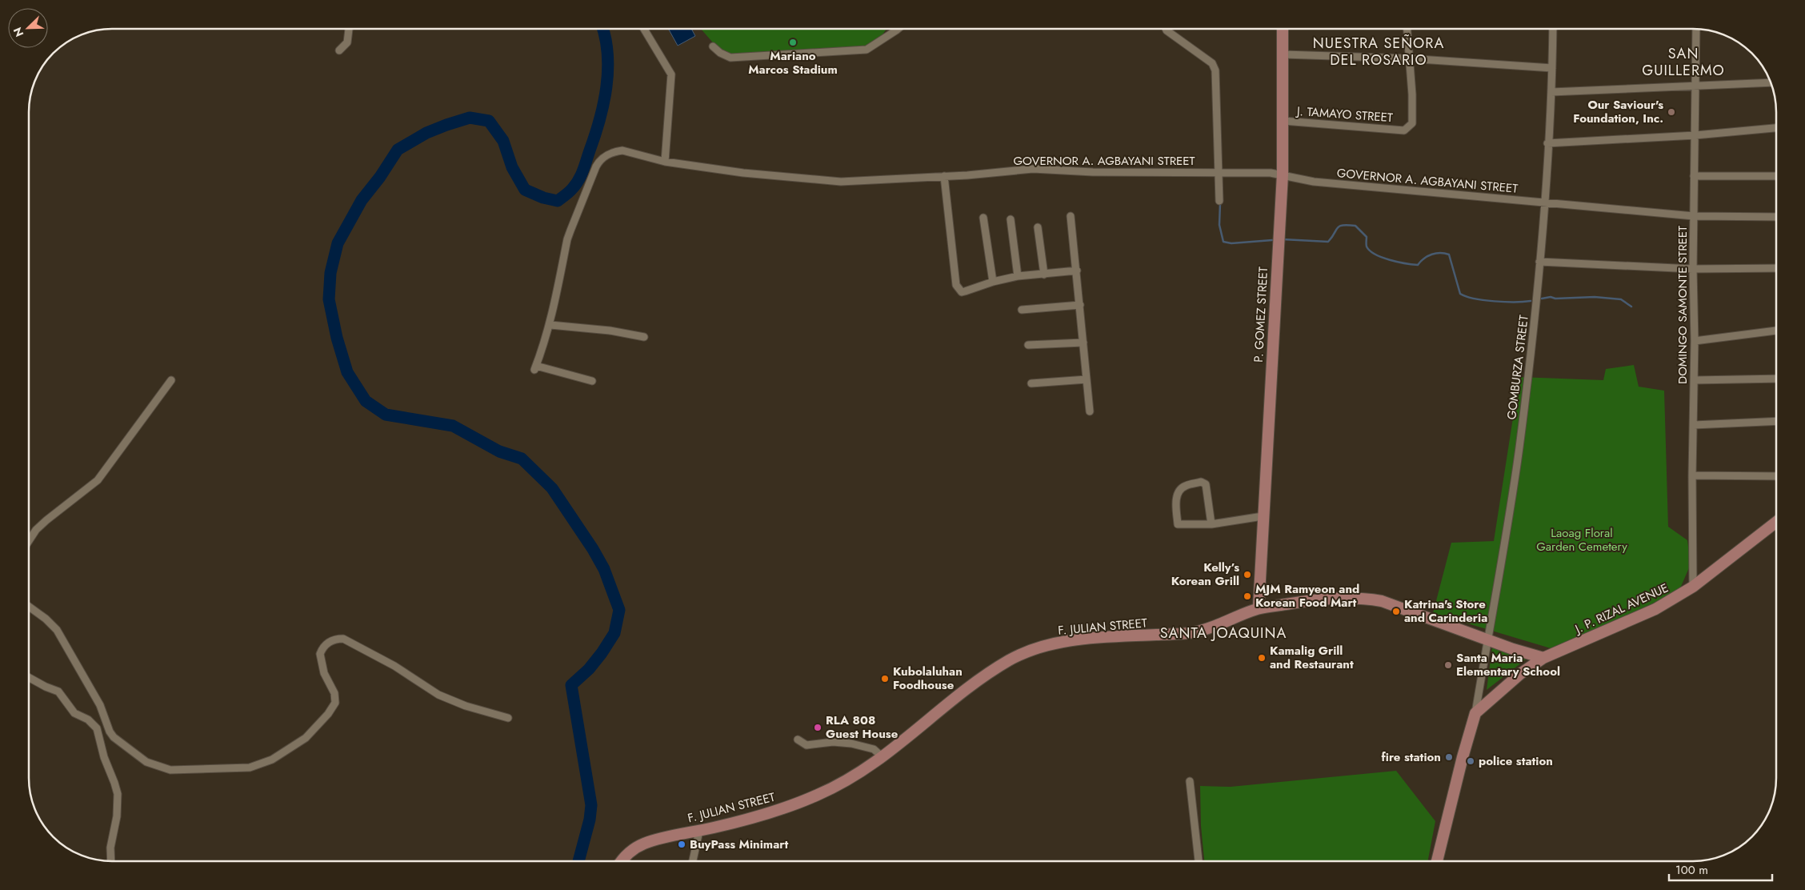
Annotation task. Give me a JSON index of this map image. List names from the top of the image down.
{
  "streets": {
    "main road": ["P. GOMEZ STREET", "J. P. RIZAL AVENUE", "F. JULIAN STREET"],
    "street": [
      "J. TAMAYO STREET",
      "GOVERNOR A. AGBAYANI STREET",
      "DOMINGO SAMONTE STREET",
      "GOMBURZA STREET"
    ]
  },
  "crossings": [
    ["J. TAMAYO STREET", "P. GOMEZ STREET"],
    ["GOVERNOR A. AGBAYANI STREET", "DOMINGO SAMONTE STREET"],
    ["GOVERNOR A. AGBAYANI STREET", "P. GOMEZ STREET"],
    ["GOVERNOR A. AGBAYANI STREET", "GOMBURZA STREET"],
    ["DOMINGO SAMONTE STREET", "J. P. RIZAL AVENUE"],
    ["P. GOMEZ STREET", "F. JULIAN STREET"],
    ["GOMBURZA STREET", "J. P. RIZAL AVENUE"],
    ["GOMBURZA STREET", "F. JULIAN STREET"],
    ["J. P. RIZAL AVENUE", "F. JULIAN STREET"]
  ],
  "districts": ["NUESTRA SEÑORA DEL ROSARIO", "SAN GUILLERMO", "SANTA JOAQUINA"],
  "parks": ["Laoag Floral Garden Cemetery"],
  "places": [
    "Mariano Marcos Stadium",
    "Our Saviour's Foundation, Inc.",
    "Kelly’s Korean Grill",
    "MJM Ramyeon and Korean Food Mart",
    "Katrina's Store and Carinderia",
    "Kamalig Grill and Restaurant",
    "Santa Maria Elementary School",
    "Kubolaluhan Foodhouse",
    "RLA 808 Guest House",
    "fire station",
    "police station",
    "BuyPass Minimart"
  ],
  "scale_bar": "100 m",
  "north": "bottom left"
}
